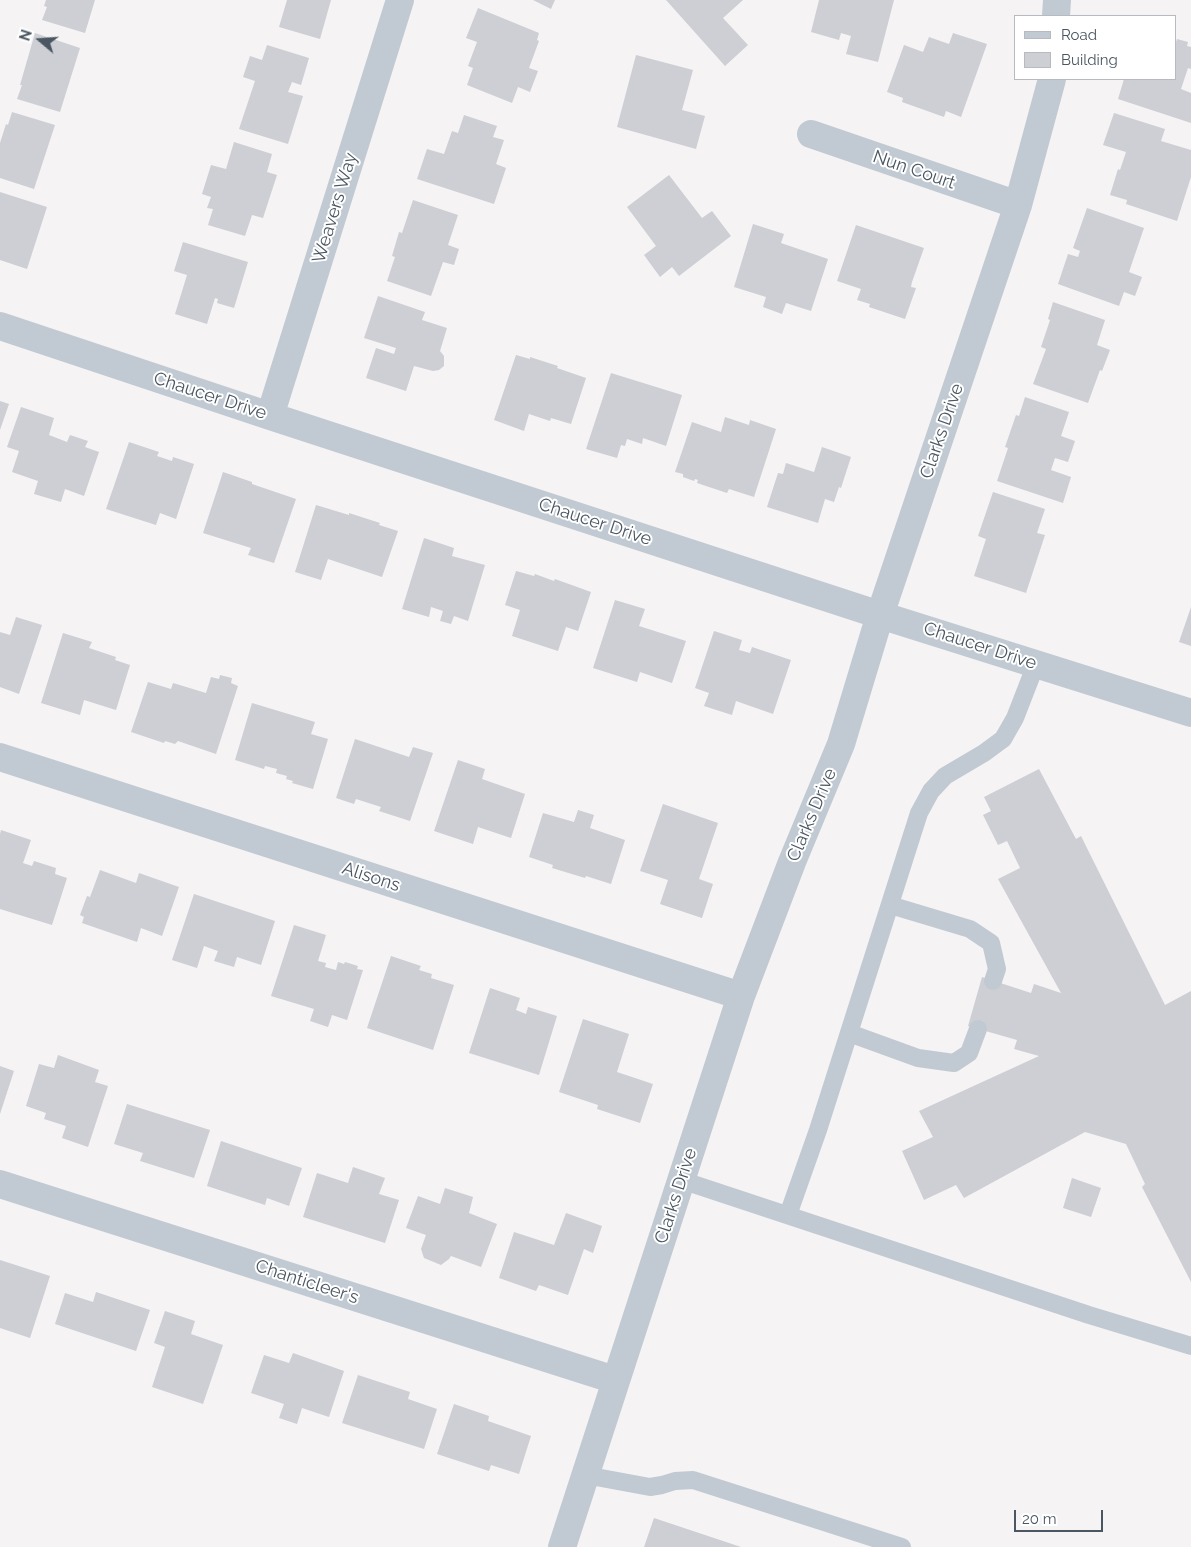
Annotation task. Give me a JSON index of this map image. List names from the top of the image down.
{
  "streets": {
    "street": [
      "Nun Court",
      "Weavers Way",
      "Chaucer Drive",
      "Clarks Drive",
      "Alisons",
      "Chanticleer's"
    ]
  },
  "crossings": [
    ["Nun Court", "Clarks Drive"],
    ["Weavers Way", "Chaucer Drive"],
    ["Chaucer Drive", "Clarks Drive"],
    ["Clarks Drive", "Alisons"],
    ["Clarks Drive", "Chanticleer's"]
  ],
  "legend": ["Road", "Building"],
  "scale_bar": "20 m",
  "north": "left"
}
